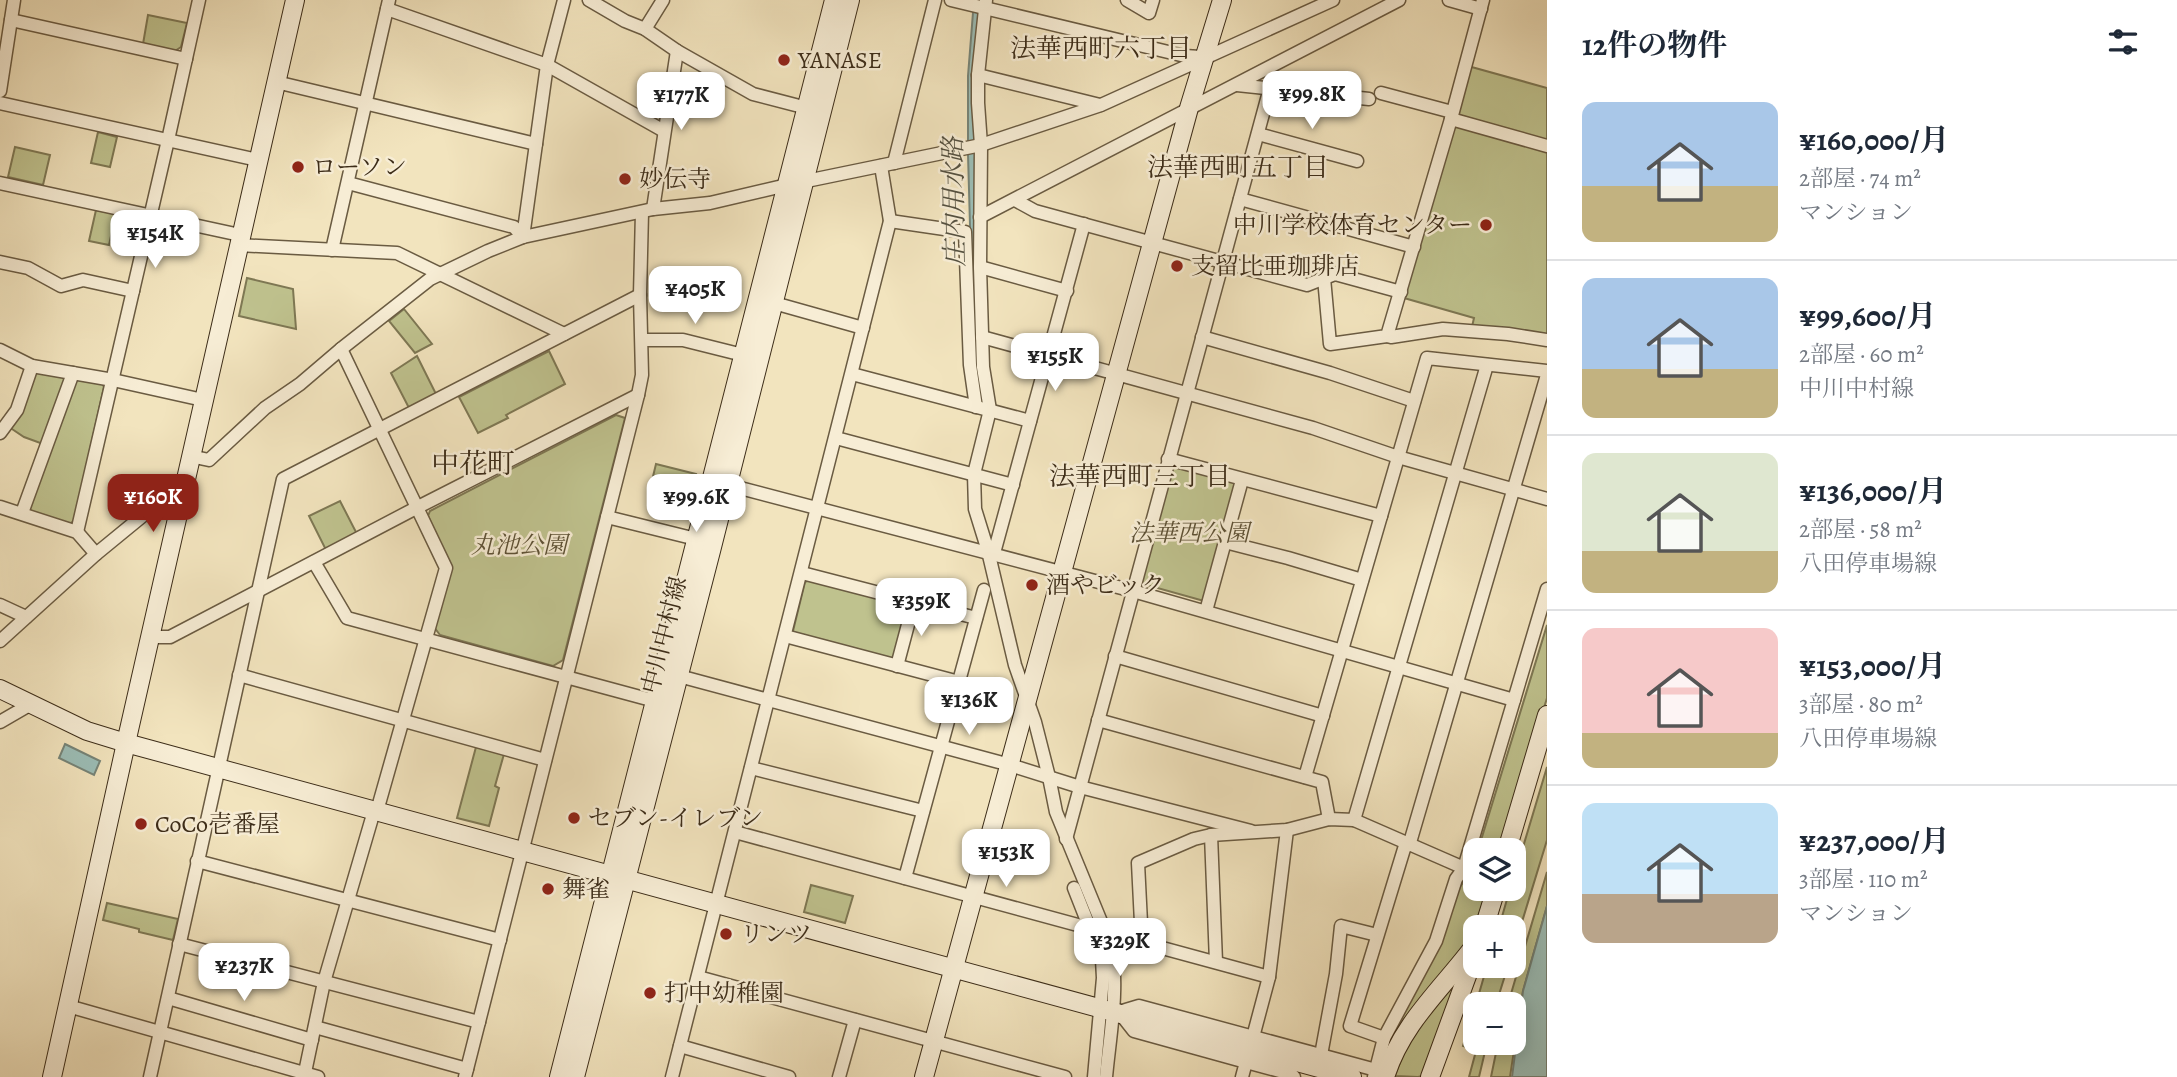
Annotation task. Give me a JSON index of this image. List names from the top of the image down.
{
  "streets": {
    "main road": ["中川中村線"]
  },
  "districts": [
    "法華西町六丁目",
    "法華西町五丁目",
    "中花町",
    "法華西町三丁目"
  ],
  "water": ["庄内用水路"],
  "parks": ["法華西公園", "丸池公園"],
  "places": [
    "YANASE",
    "ローソン",
    "妙伝寺",
    "中川学校体育センター",
    "支留比亜珈琲店",
    "酒やビック",
    "セブン-イレブン",
    "CoCo壱番屋",
    "舞雀",
    "リンツ",
    "打中幼稚園"
  ],
  "page": {
    "heading": "12件の物件",
    "price": [
      "¥99.8K",
      "¥177K",
      "¥154K",
      "¥405K",
      "¥155K",
      "¥160K",
      "¥99.6K",
      "¥359K",
      "¥136K",
      "¥153K",
      "¥329K",
      "¥237K"
    ],
    "list": [
      {
        "name": "¥160,000/月",
        "note": "2部屋 · 74 m² · マンション"
      },
      {
        "name": "¥99,600/月",
        "note": "2部屋 · 60 m² · 中川中村線"
      },
      {
        "name": "¥136,000/月",
        "note": "2部屋 · 58 m² · 八田停車場線"
      },
      {
        "name": "¥153,000/月",
        "note": "3部屋 · 80 m² · 八田停車場線"
      },
      {
        "name": "¥237,000/月",
        "note": "3部屋 · 110 m² · マンション"
      }
    ],
    "map_buttons": ["+", "−"]
  }
}
